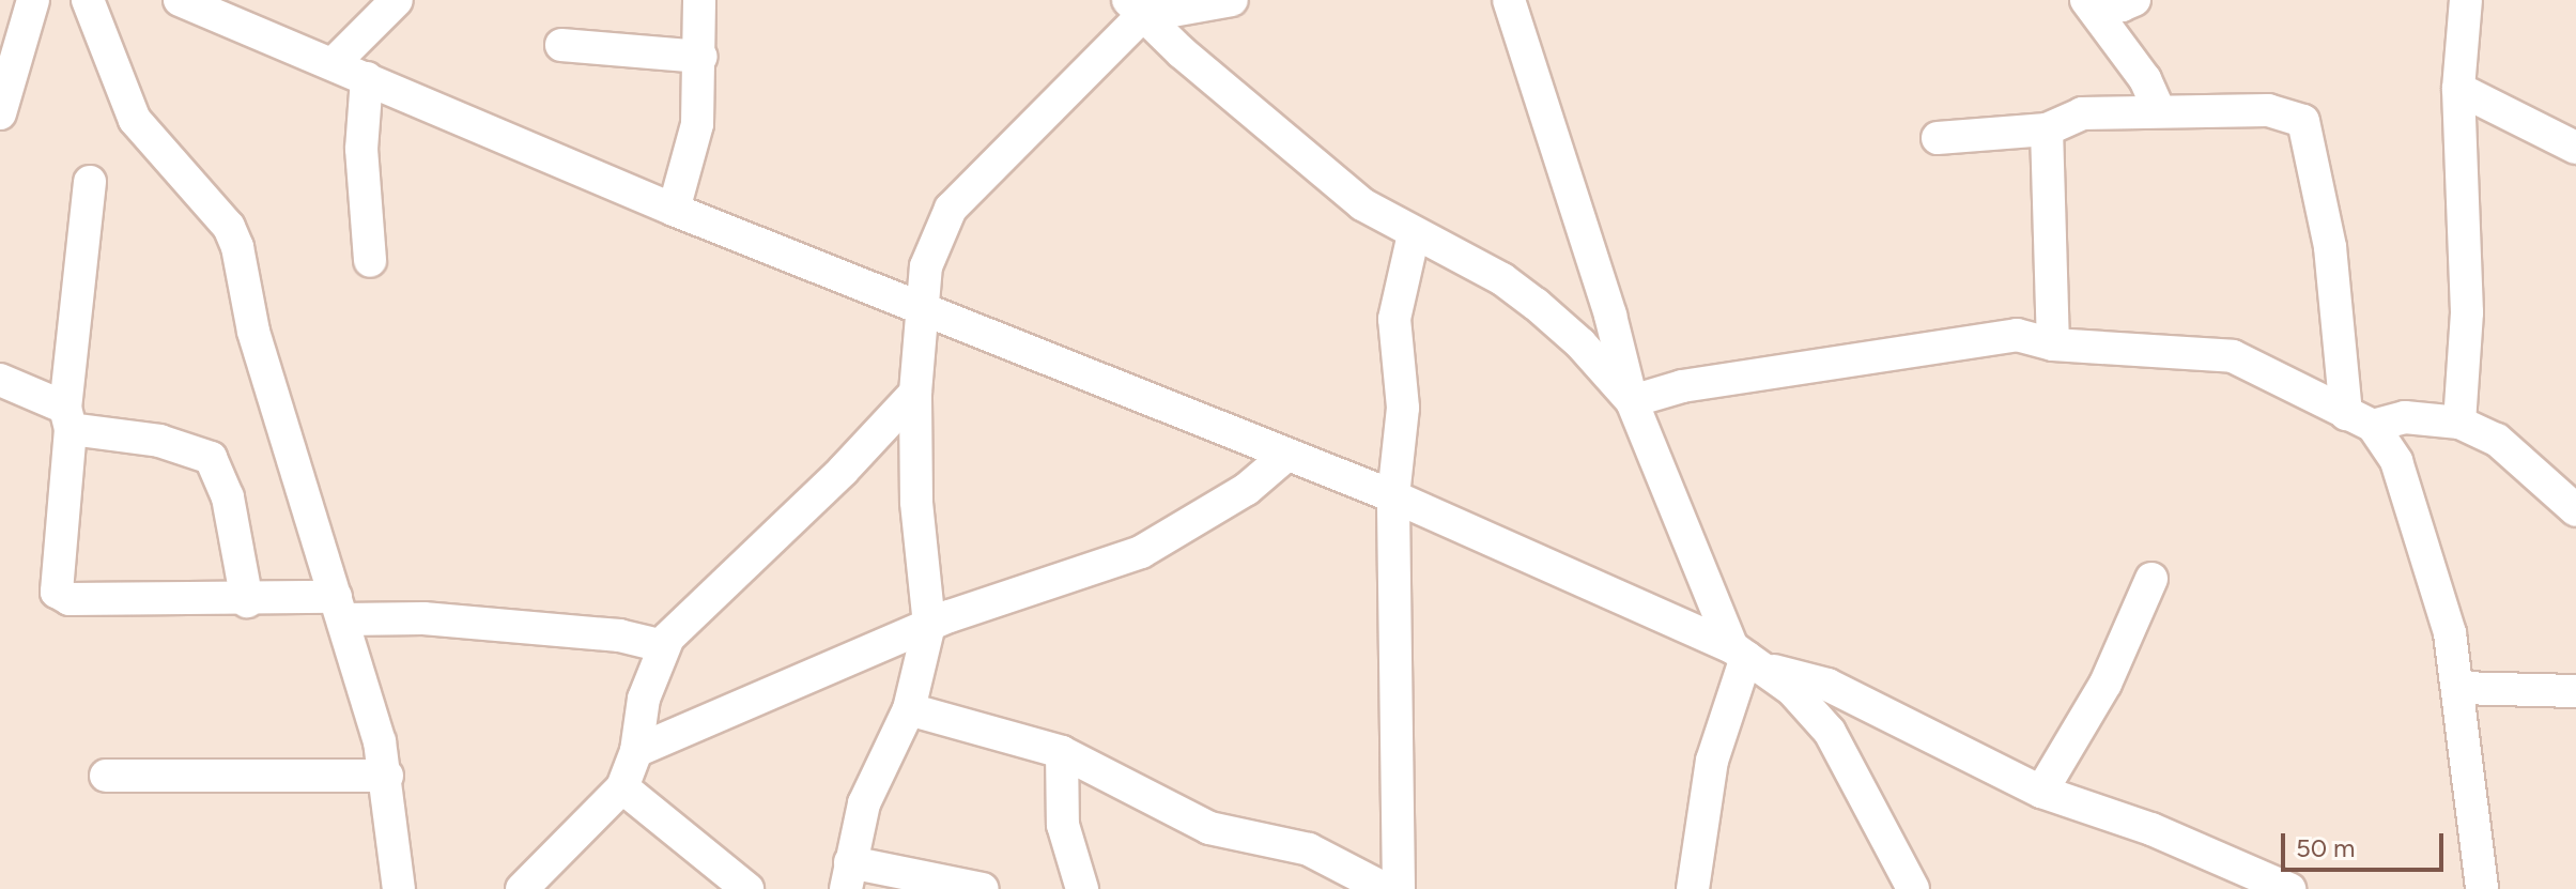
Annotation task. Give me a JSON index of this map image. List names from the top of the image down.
{
  "scale_bar": "50 m"
}
